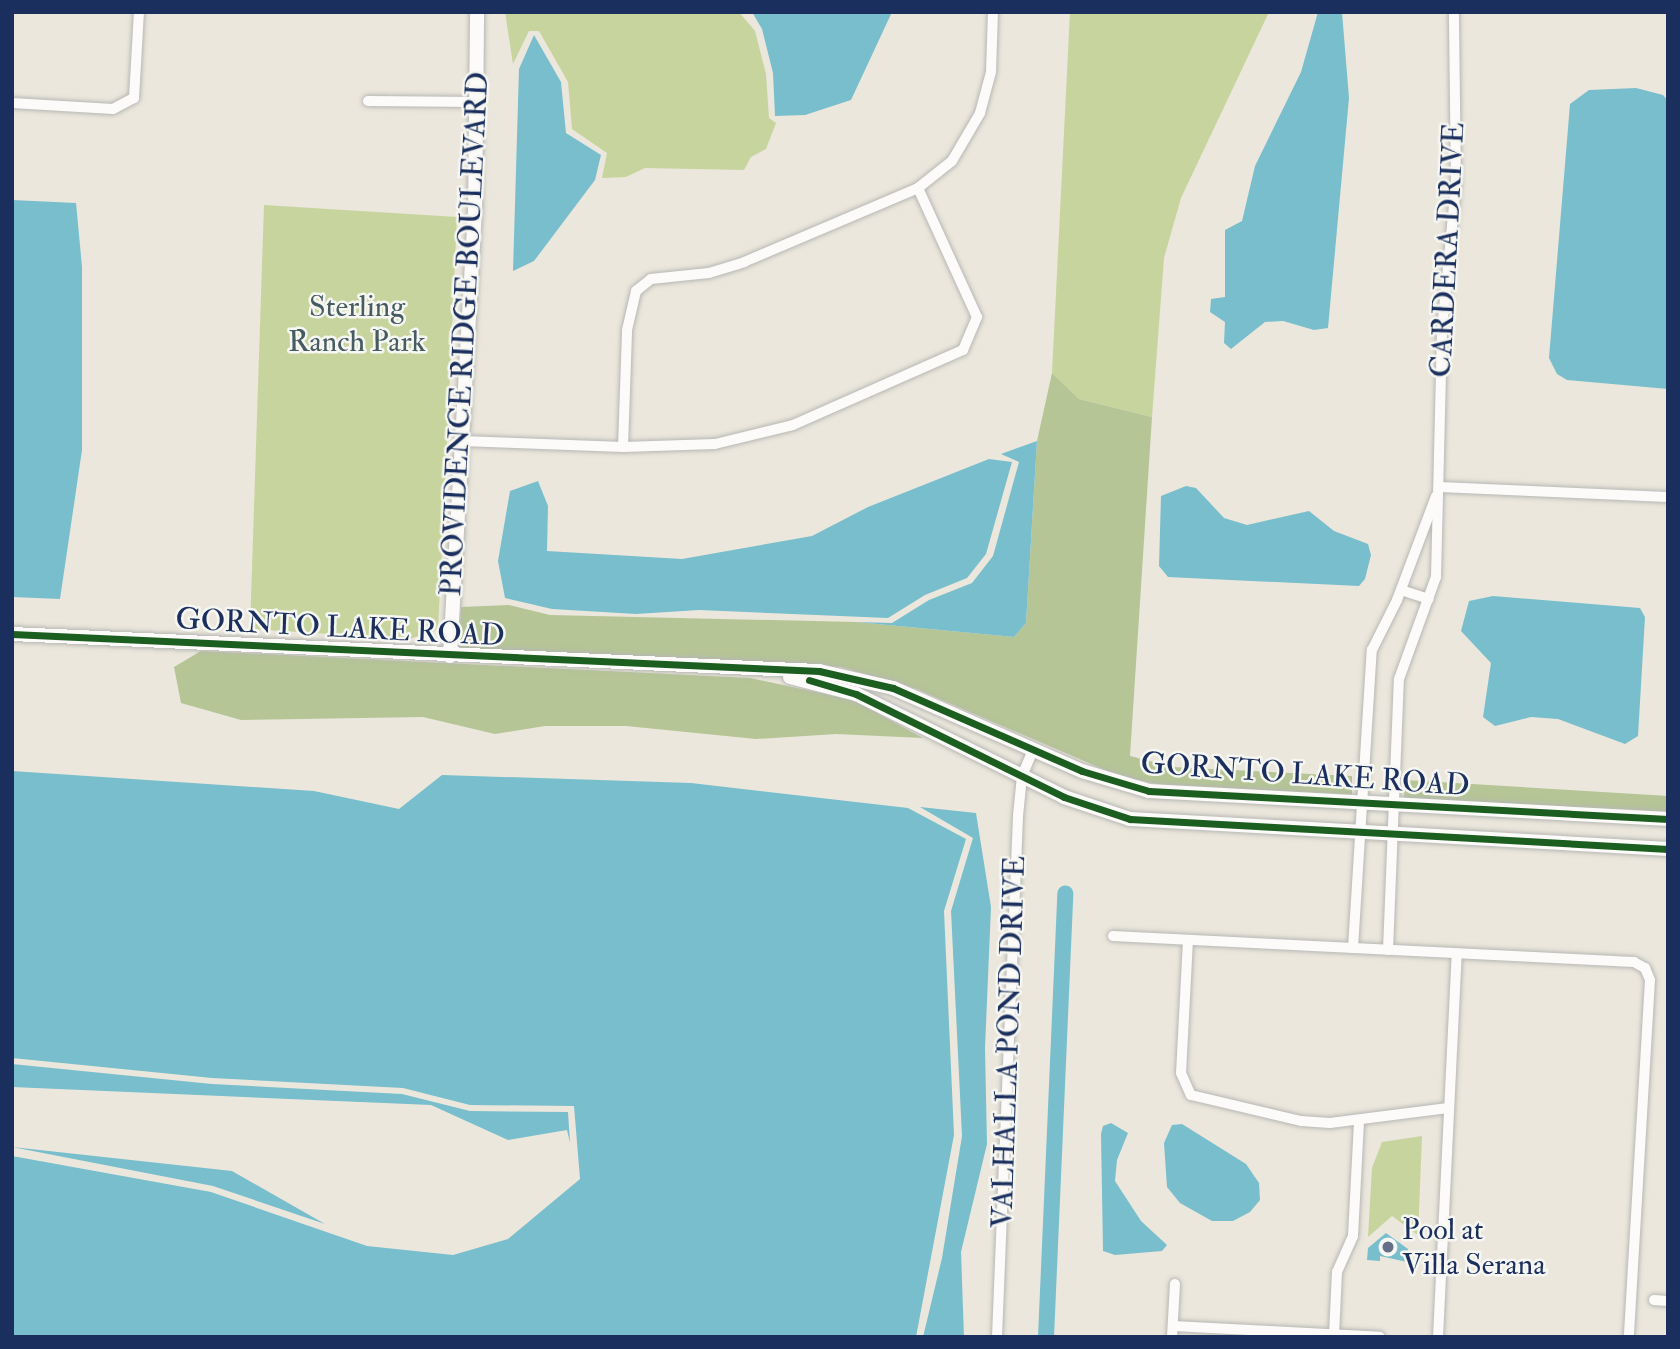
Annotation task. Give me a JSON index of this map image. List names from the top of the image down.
{
  "streets": {
    "street": [
      "CARDERA DRIVE",
      "PROVIDENCE RIDGE BOULEVARD",
      "GORNTO LAKE ROAD",
      "VALHALLA POND DRIVE"
    ]
  },
  "crossings": [
    ["CARDERA DRIVE", "GORNTO LAKE ROAD"],
    ["PROVIDENCE RIDGE BOULEVARD", "GORNTO LAKE ROAD"],
    ["GORNTO LAKE ROAD", "VALHALLA POND DRIVE"]
  ],
  "parks": ["Sterling Ranch Park"],
  "places": ["Pool at Villa Serana"]
}
